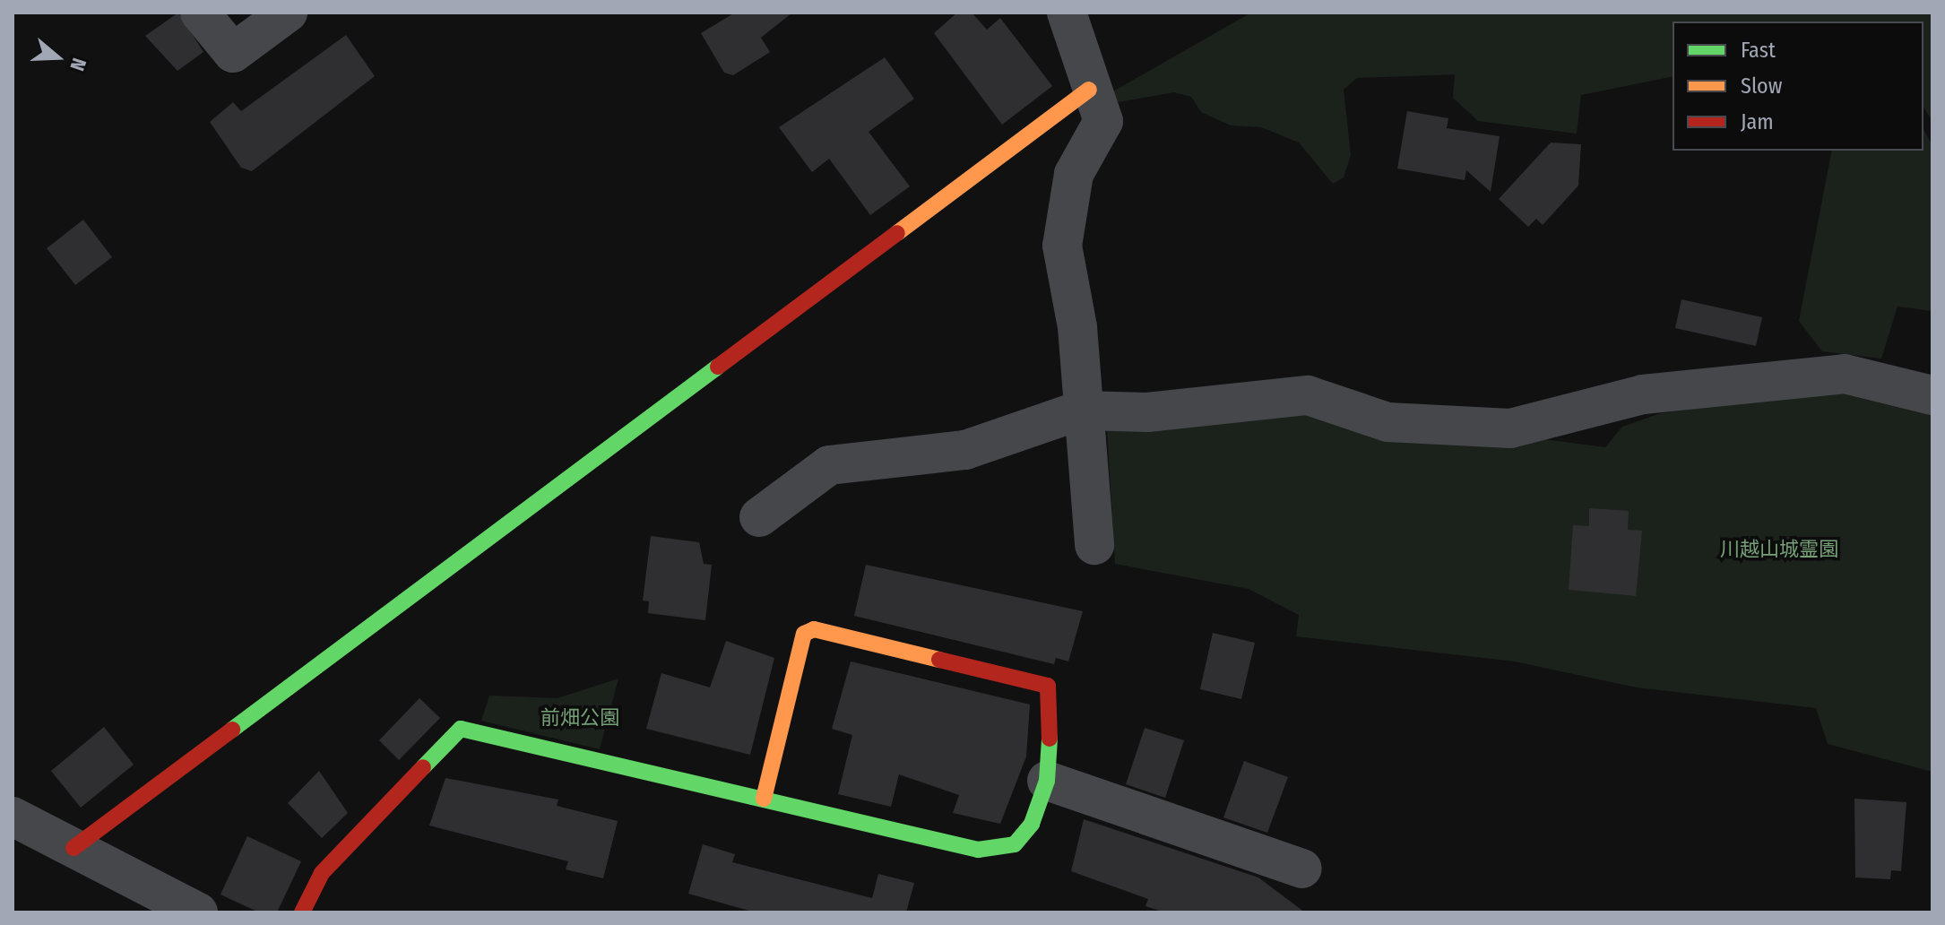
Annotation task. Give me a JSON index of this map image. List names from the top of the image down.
{
  "parks": ["川越山城霊園", "前畑公園"],
  "legend": ["Fast", "Slow", "Jam"],
  "north": "right"
}
